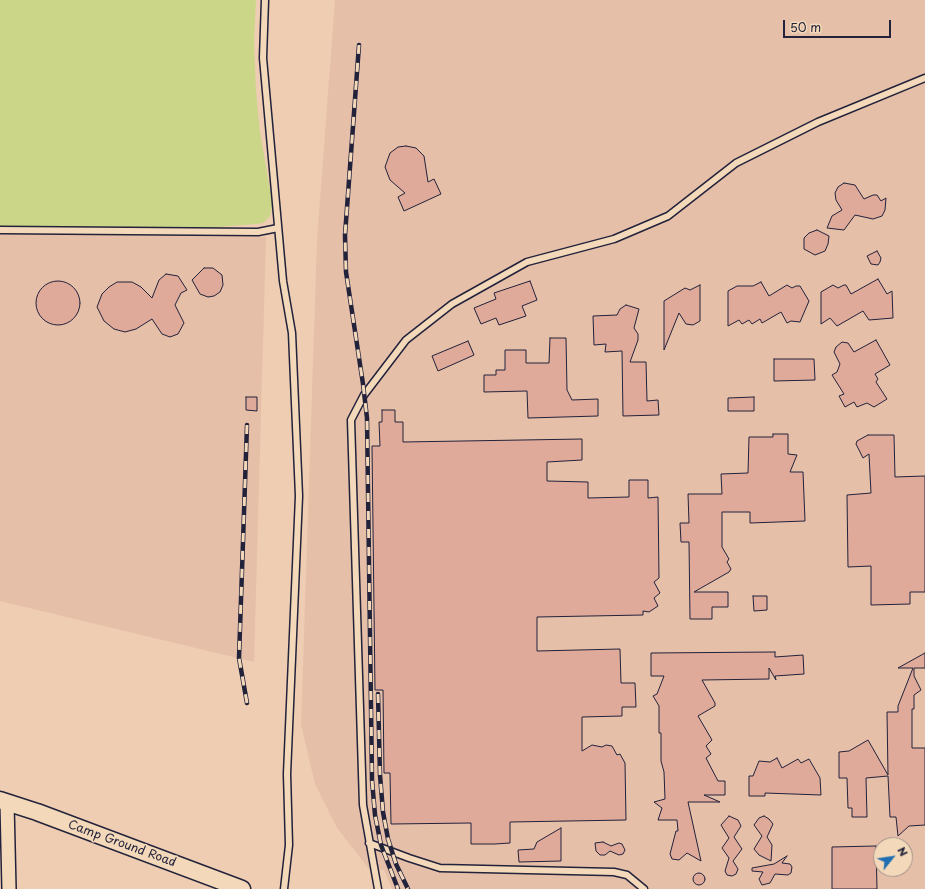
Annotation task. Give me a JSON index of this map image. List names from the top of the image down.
{
  "streets": {
    "street": ["Camp Ground Road"]
  },
  "scale_bar": "50 m",
  "north": "top right"
}
